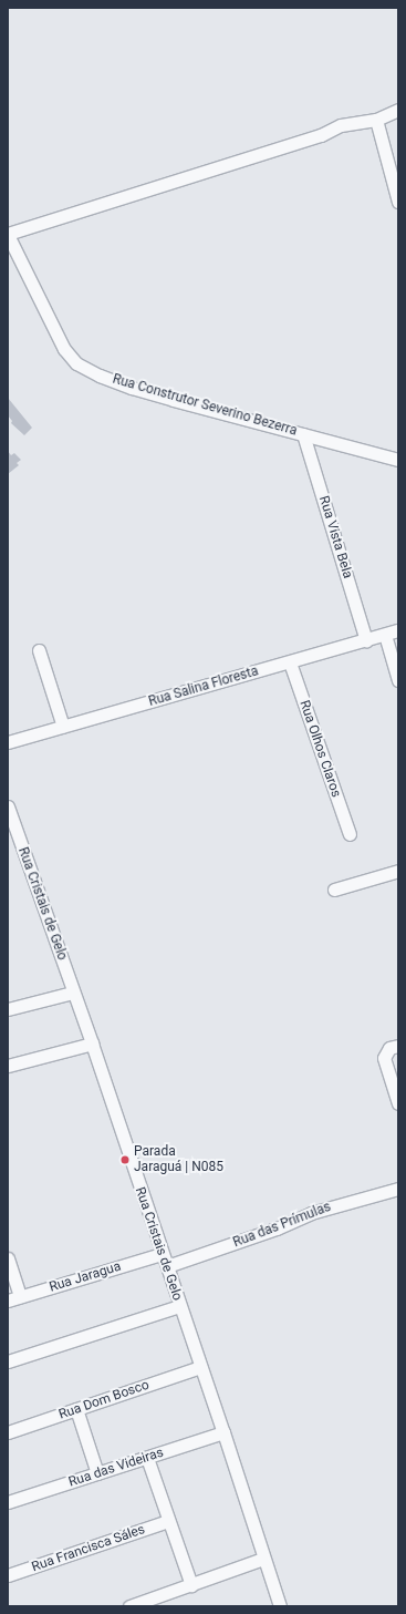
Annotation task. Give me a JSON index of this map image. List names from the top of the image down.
{
  "streets": {
    "street": [
      "Rua Construtor Severino Bezerra",
      "Rua Vista Bela",
      "Rua Salina Floresta",
      "Rua Olhos Claros",
      "Rua Cristais de Gelo",
      "Rua das Prímulas",
      "Rua Jaragua",
      "Rua Dom Bosco",
      "Rua das Videiras",
      "Rua Francisca Sáles"
    ]
  },
  "crossings": [
    ["Rua Construtor Severino Bezerra", "Rua Vista Bela"],
    ["Rua Vista Bela", "Rua Salina Floresta"],
    ["Rua Salina Floresta", "Rua Olhos Claros"],
    ["Rua Cristais de Gelo", "Rua das Prímulas"],
    ["Rua Cristais de Gelo", "Rua Jaragua"],
    ["Rua Cristais de Gelo", "Rua Dom Bosco"],
    ["Rua Cristais de Gelo", "Rua das Videiras"]
  ],
  "places": ["Parada Jaraguá | N085"]
}
